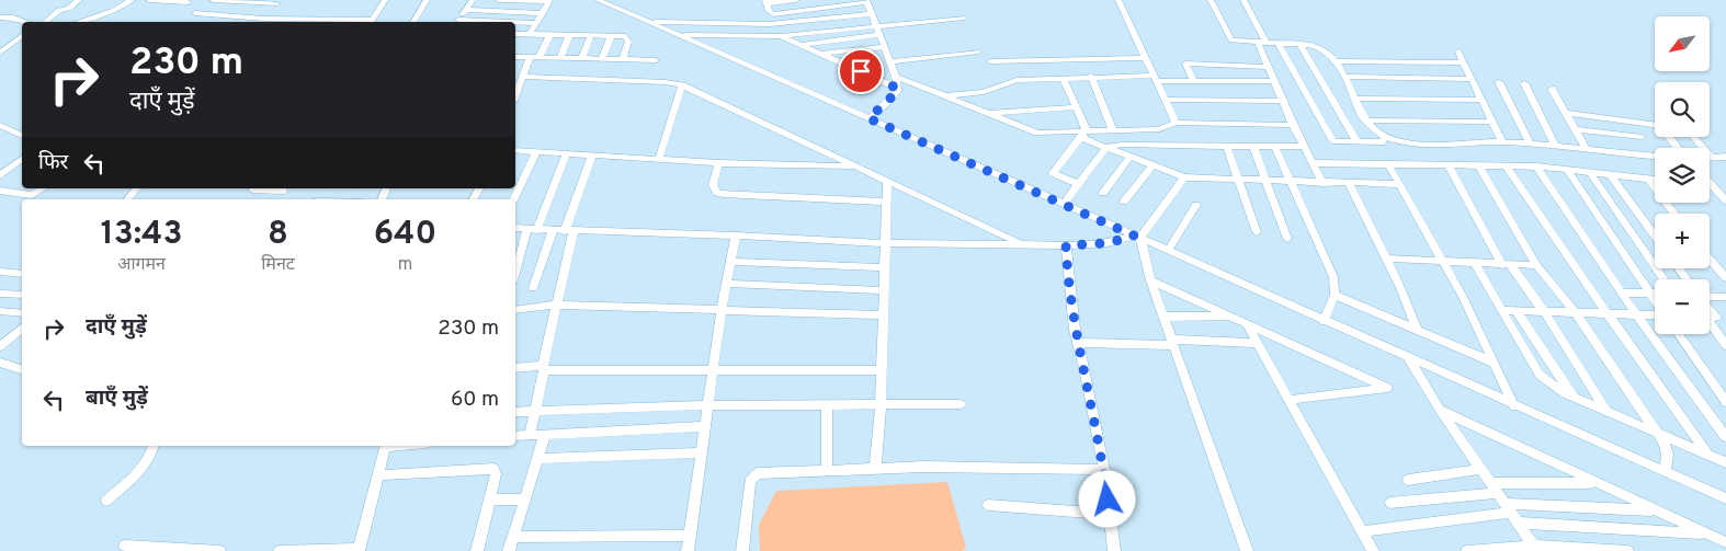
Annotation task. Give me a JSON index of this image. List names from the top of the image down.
{
  "north": "bottom left",
  "page": {
    "map_buttons": ["+", "−"],
    "turn": ["230 m", "दाएँ मुड़ें"],
    "then": "फिर",
    "eta": [
      "13:43",
      "आगमन",
      "8",
      "मिनट",
      "640",
      "m"
    ],
    "list": [
      {
        "name": "दाएँ मुड़ें",
        "value": "230 m"
      },
      {
        "name": "बाएँ मुड़ें",
        "value": "60 m"
      }
    ]
  }
}
